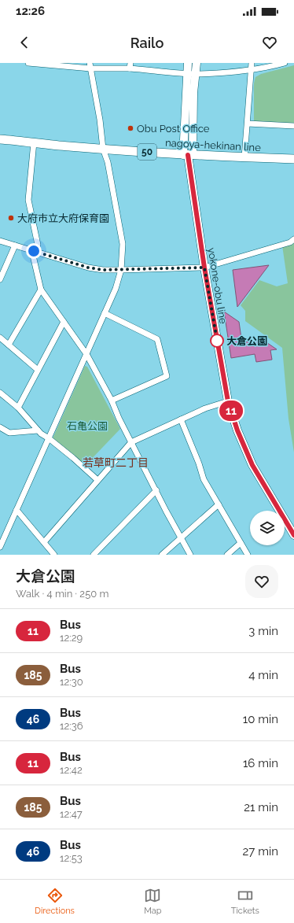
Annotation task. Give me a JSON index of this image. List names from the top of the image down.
{
  "streets": {
    "main road": ["nagoya-hekinan line", "50", "yokone-obu line"]
  },
  "crossings": [
    ["nagoya-hekinan line", "yokone-obu line"]
  ],
  "districts": ["若草町二丁目"],
  "parks": ["石亀公園"],
  "places": ["Obu Post Office", "大府市立大府保育園", "大倉公園"],
  "lines": ["bus line 11"],
  "page": {
    "status": "12:26",
    "header": "Railo",
    "on_map": "11",
    "heading": ["大倉公園", "Walk · 4 min · 250 m"],
    "list": [
      {
        "mark": "11",
        "name": "Bus",
        "note": "12:29",
        "value": "3 min"
      },
      {
        "mark": "185",
        "name": "Bus",
        "note": "12:30",
        "value": "4 min"
      },
      {
        "mark": "46",
        "name": "Bus",
        "note": "12:36",
        "value": "10 min"
      },
      {
        "mark": "11",
        "name": "Bus",
        "note": "12:42",
        "value": "16 min"
      },
      {
        "mark": "185",
        "name": "Bus",
        "note": "12:47",
        "value": "21 min"
      },
      {
        "mark": "46",
        "name": "Bus",
        "note": "12:53",
        "value": "27 min"
      }
    ],
    "tabs": ["Directions", "Map", "Tickets"]
  }
}
